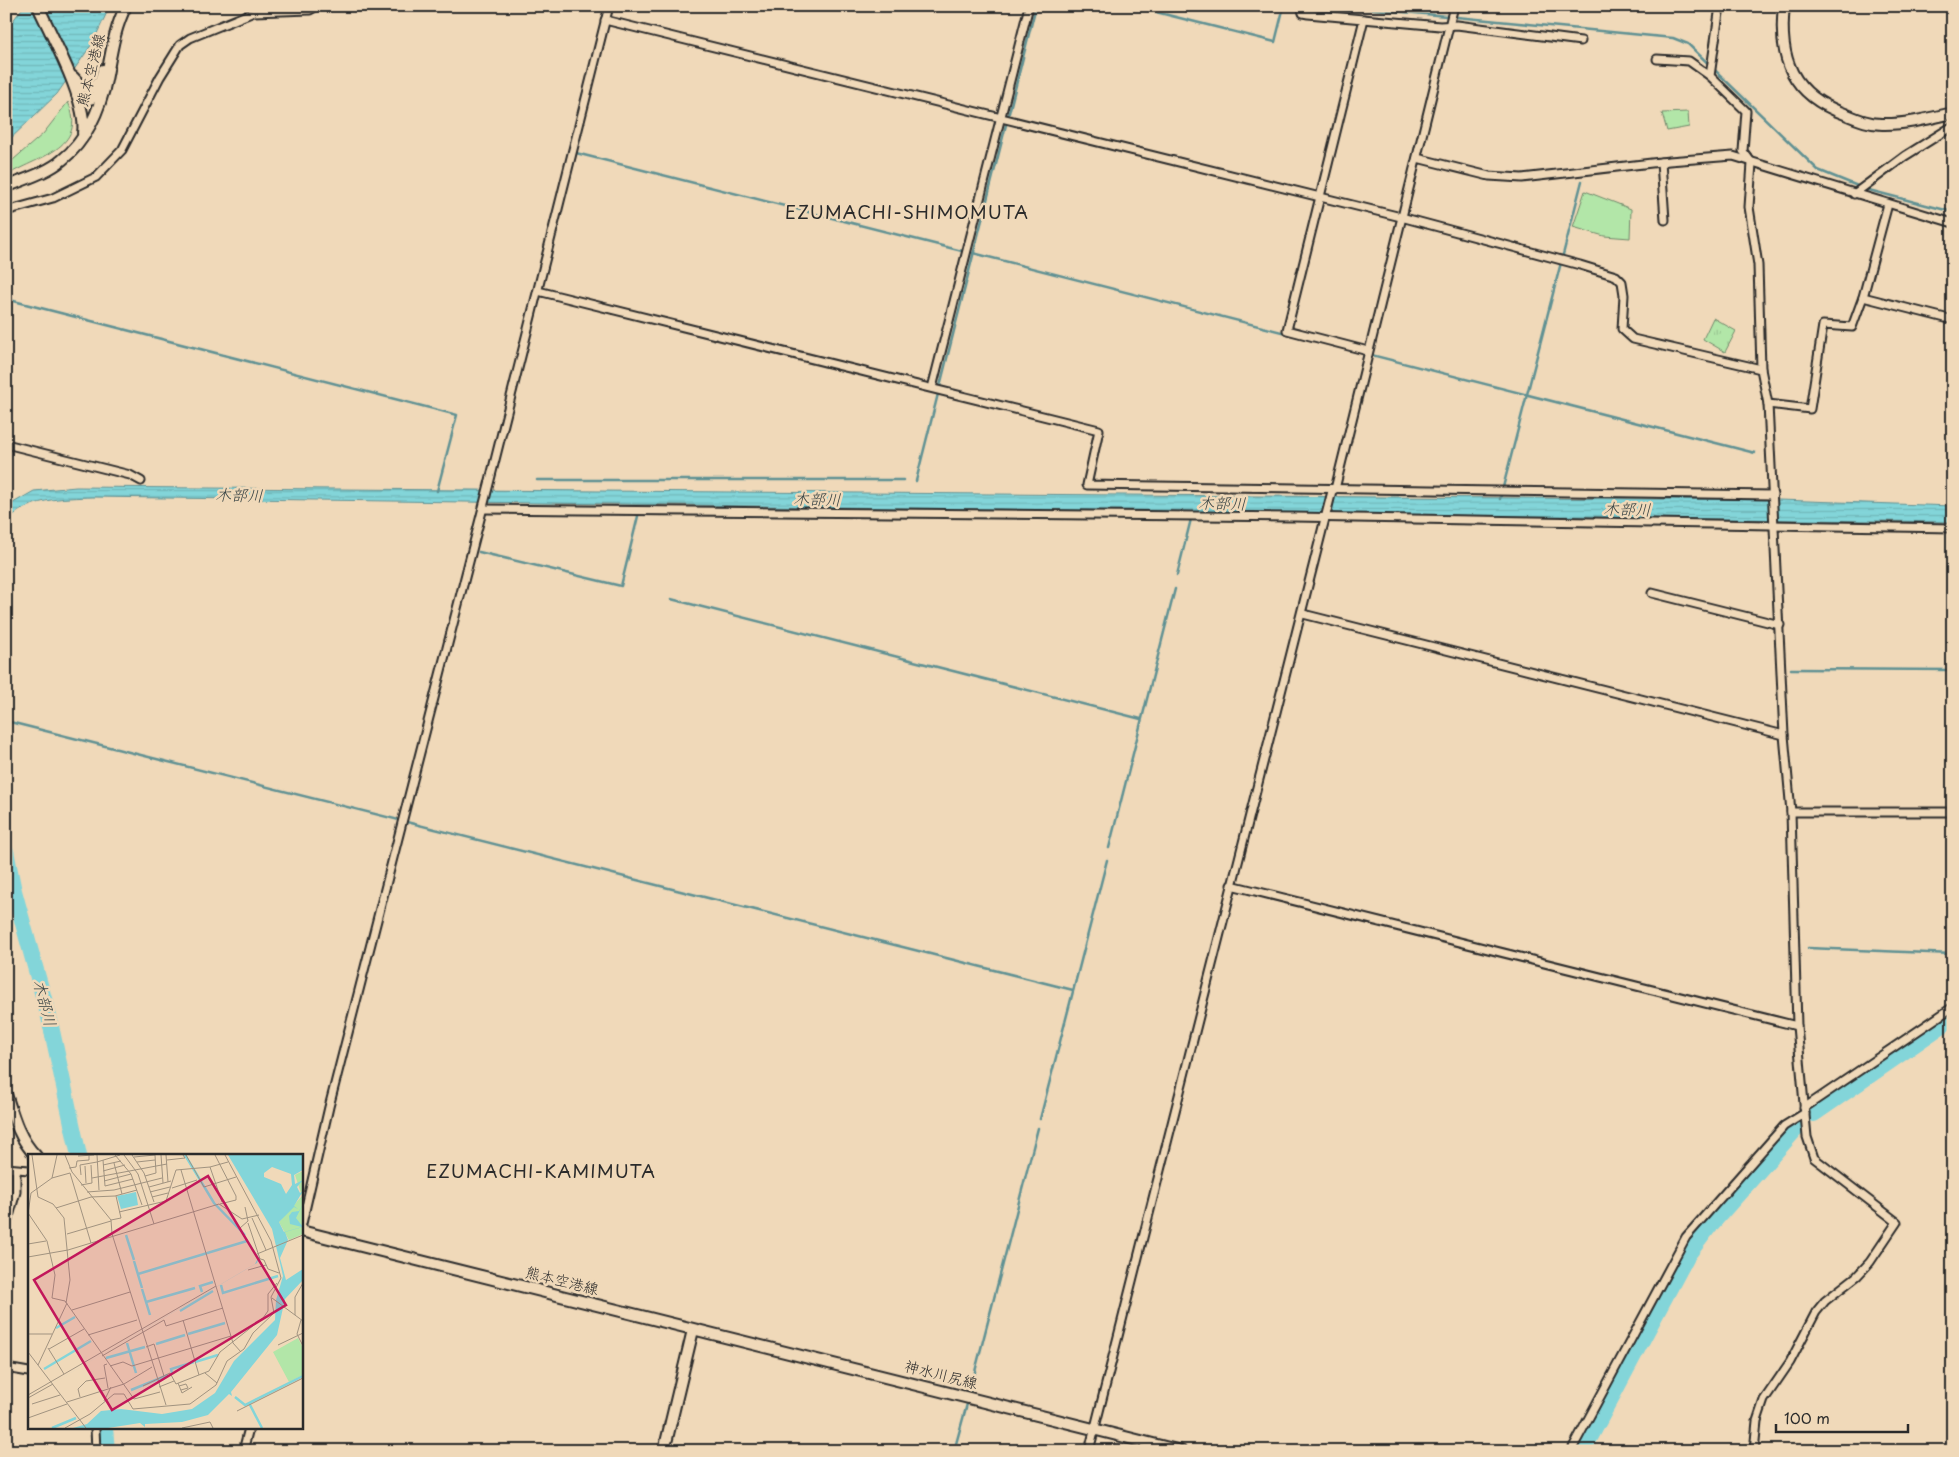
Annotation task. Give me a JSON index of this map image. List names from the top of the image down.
{
  "streets": {
    "main road": ["熊本空港線", "神水川尻線"]
  },
  "crossings": [
    ["熊本空港線", "神水川尻線"]
  ],
  "districts": ["EZUMACHI-SHIMOMUTA", "EZUMACHI-KAMIMUTA"],
  "water": ["木部川"],
  "scale_bar": "100 m"
}
